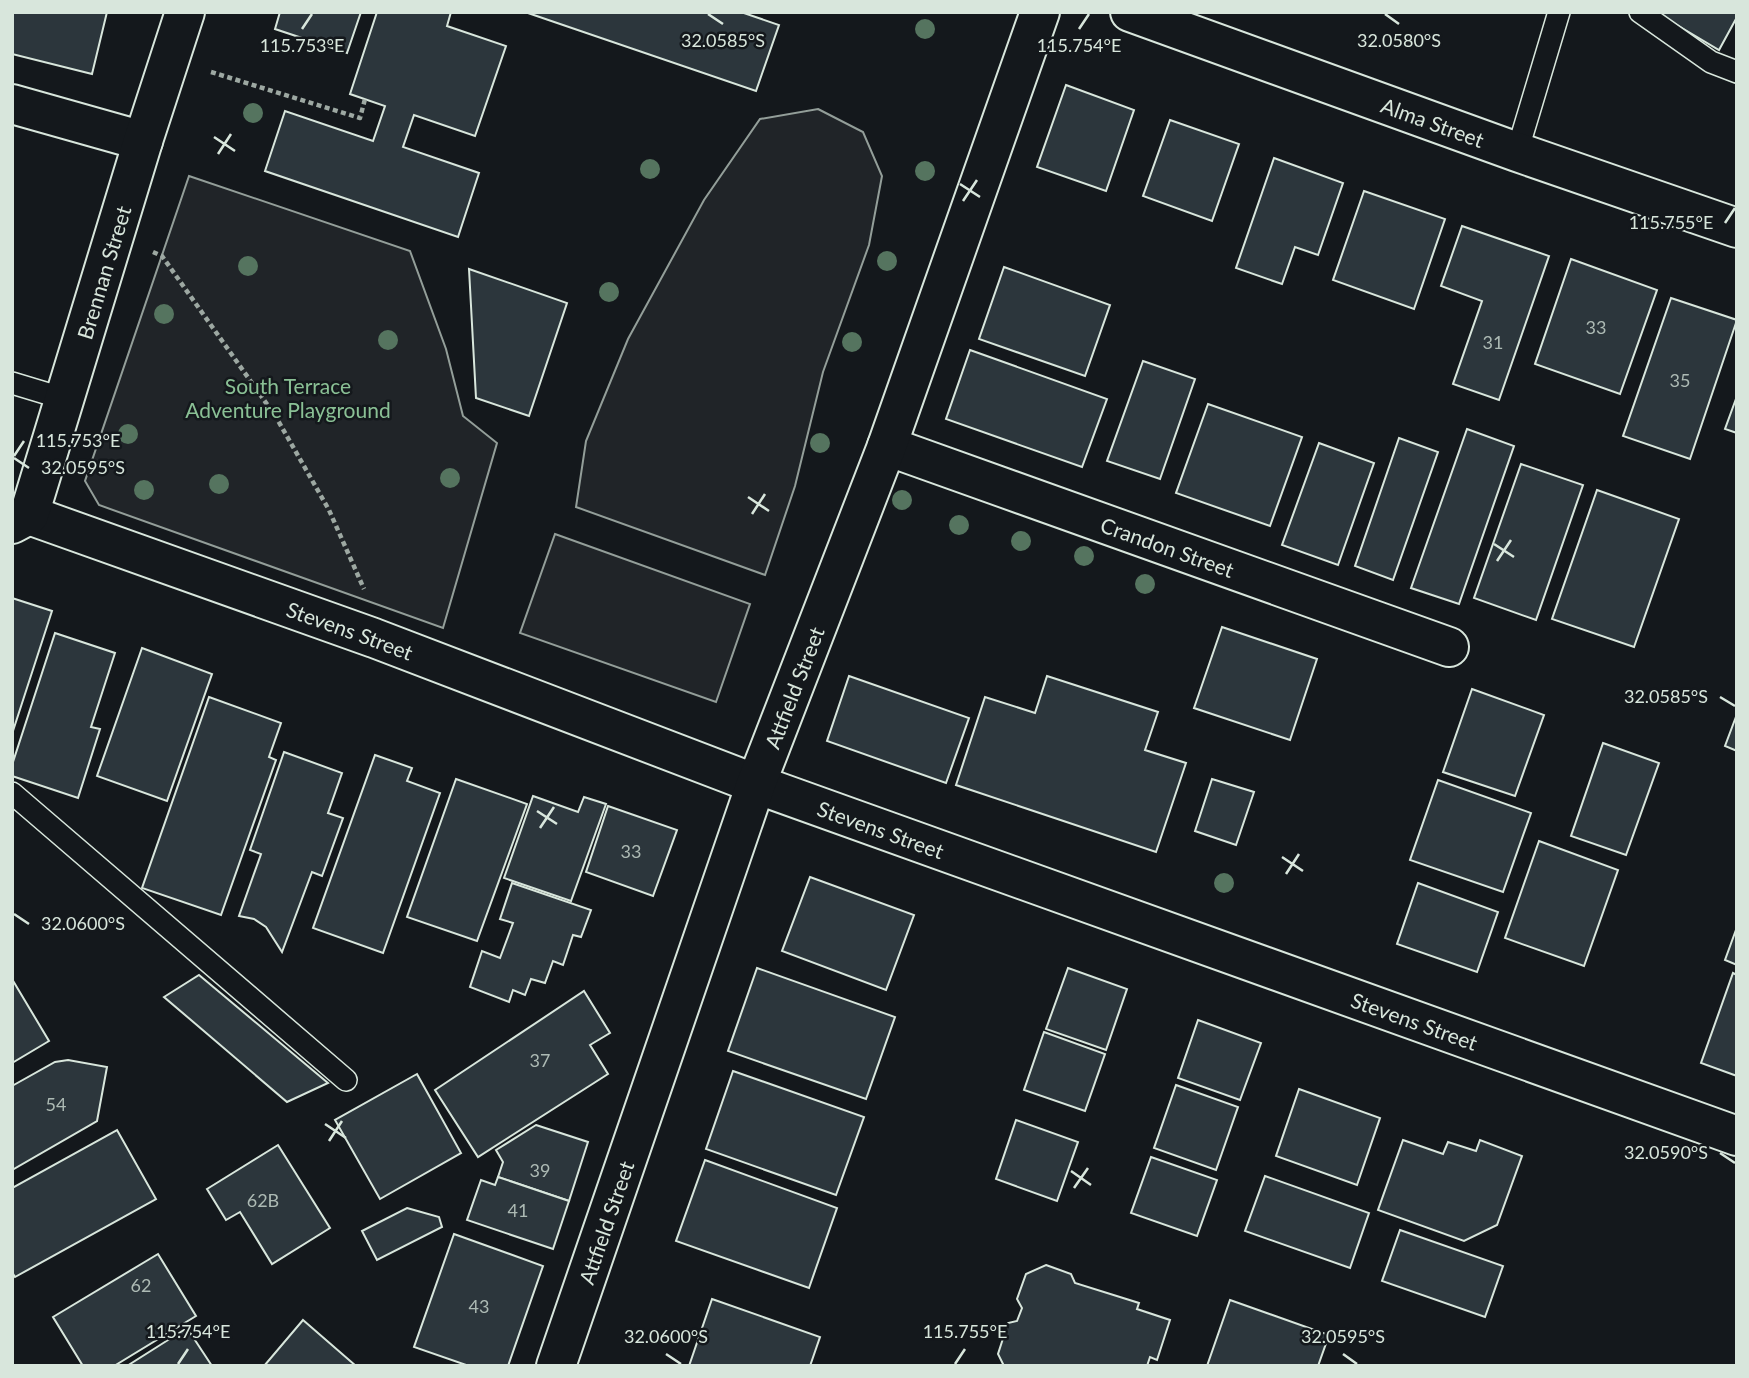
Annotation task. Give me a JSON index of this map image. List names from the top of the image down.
{
  "streets": {
    "street": [
      "Alma Street",
      "Brennan Street",
      "Crandon Street",
      "Stevens Street",
      "Attfield Street"
    ]
  },
  "crossings": [
    ["Brennan Street", "Stevens Street"],
    ["Crandon Street", "Attfield Street"],
    ["Stevens Street", "Attfield Street"]
  ],
  "parks": ["South Terrace Adventure Playground"],
  "house_numbers": [
    "33",
    "31",
    "35",
    "33",
    "37",
    "54",
    "39",
    "62B",
    "41",
    "62",
    "43"
  ],
  "coordinates": [
    "32.0585°S",
    "32.0580°S",
    "115.754°E",
    "115.753°E",
    "115.755°E",
    "32.0595°S",
    "32.0600°S",
    "32.0590°S"
  ]
}
